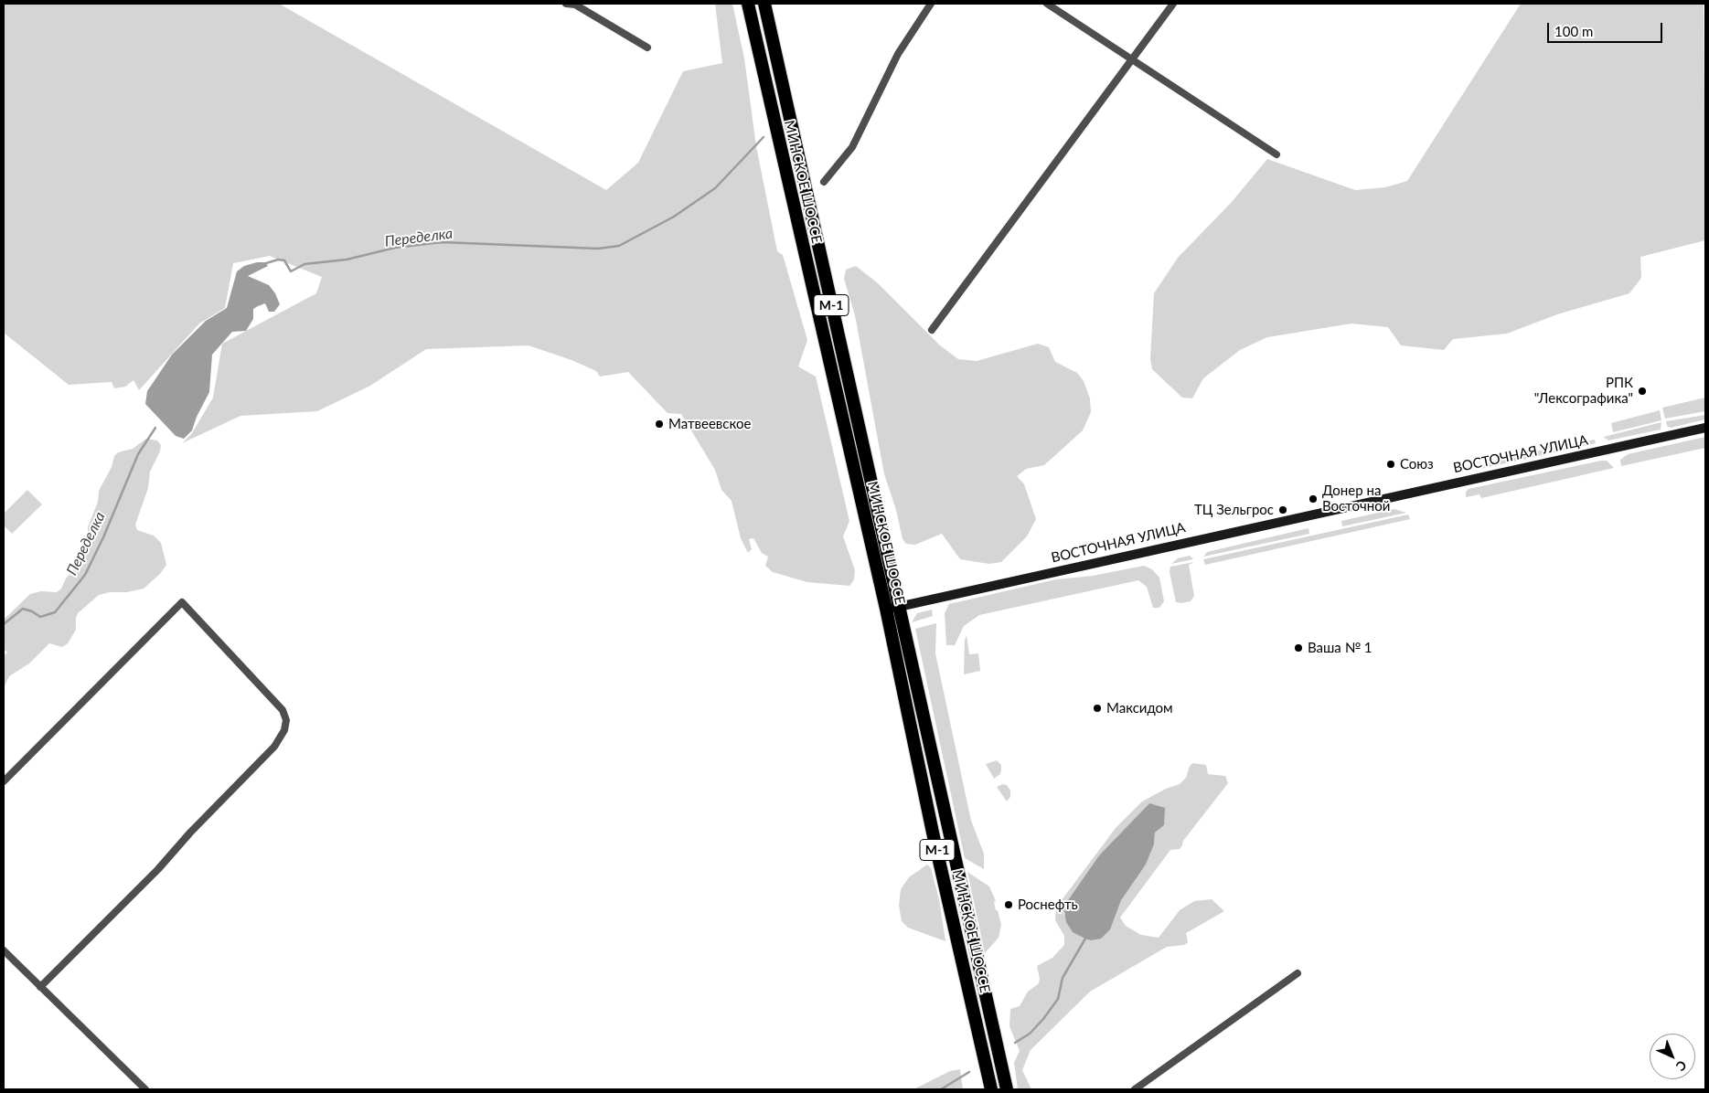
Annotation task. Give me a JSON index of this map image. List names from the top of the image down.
{
  "streets": {
    "highway": ["МИНСКОЕ ШОССЕ", "М-1"],
    "street": ["ВОСТОЧНАЯ УЛИЦА"]
  },
  "crossings": [
    ["МИНСКОЕ ШОССЕ", "ВОСТОЧНАЯ УЛИЦА"]
  ],
  "water": ["Переделка"],
  "places": [
    "РПК \"Лексографика\"",
    "Матвеевское",
    "Союз",
    "Донер на Восточной",
    "ТЦ Зельгрос",
    "Ваша № 1",
    "Максидом",
    "Роснефть"
  ],
  "scale_bar": "100 m",
  "north": "bottom right"
}
